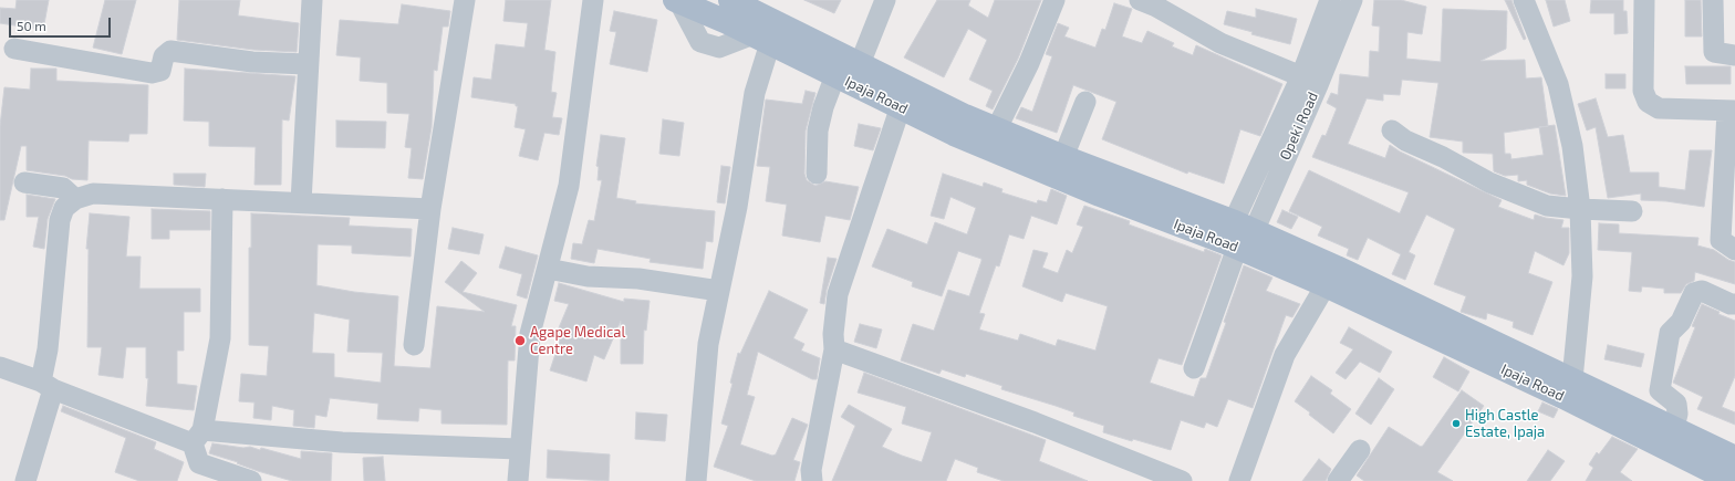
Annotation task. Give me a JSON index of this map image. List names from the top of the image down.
{
  "streets": {
    "main road": ["Ipaja Road"],
    "street": ["Opeki Road"]
  },
  "crossings": [
    ["Ipaja Road", "Opeki Road"]
  ],
  "places": ["Agape Medical Centre", "High Castle Estate, Ipaja"],
  "scale_bar": "50 m"
}
